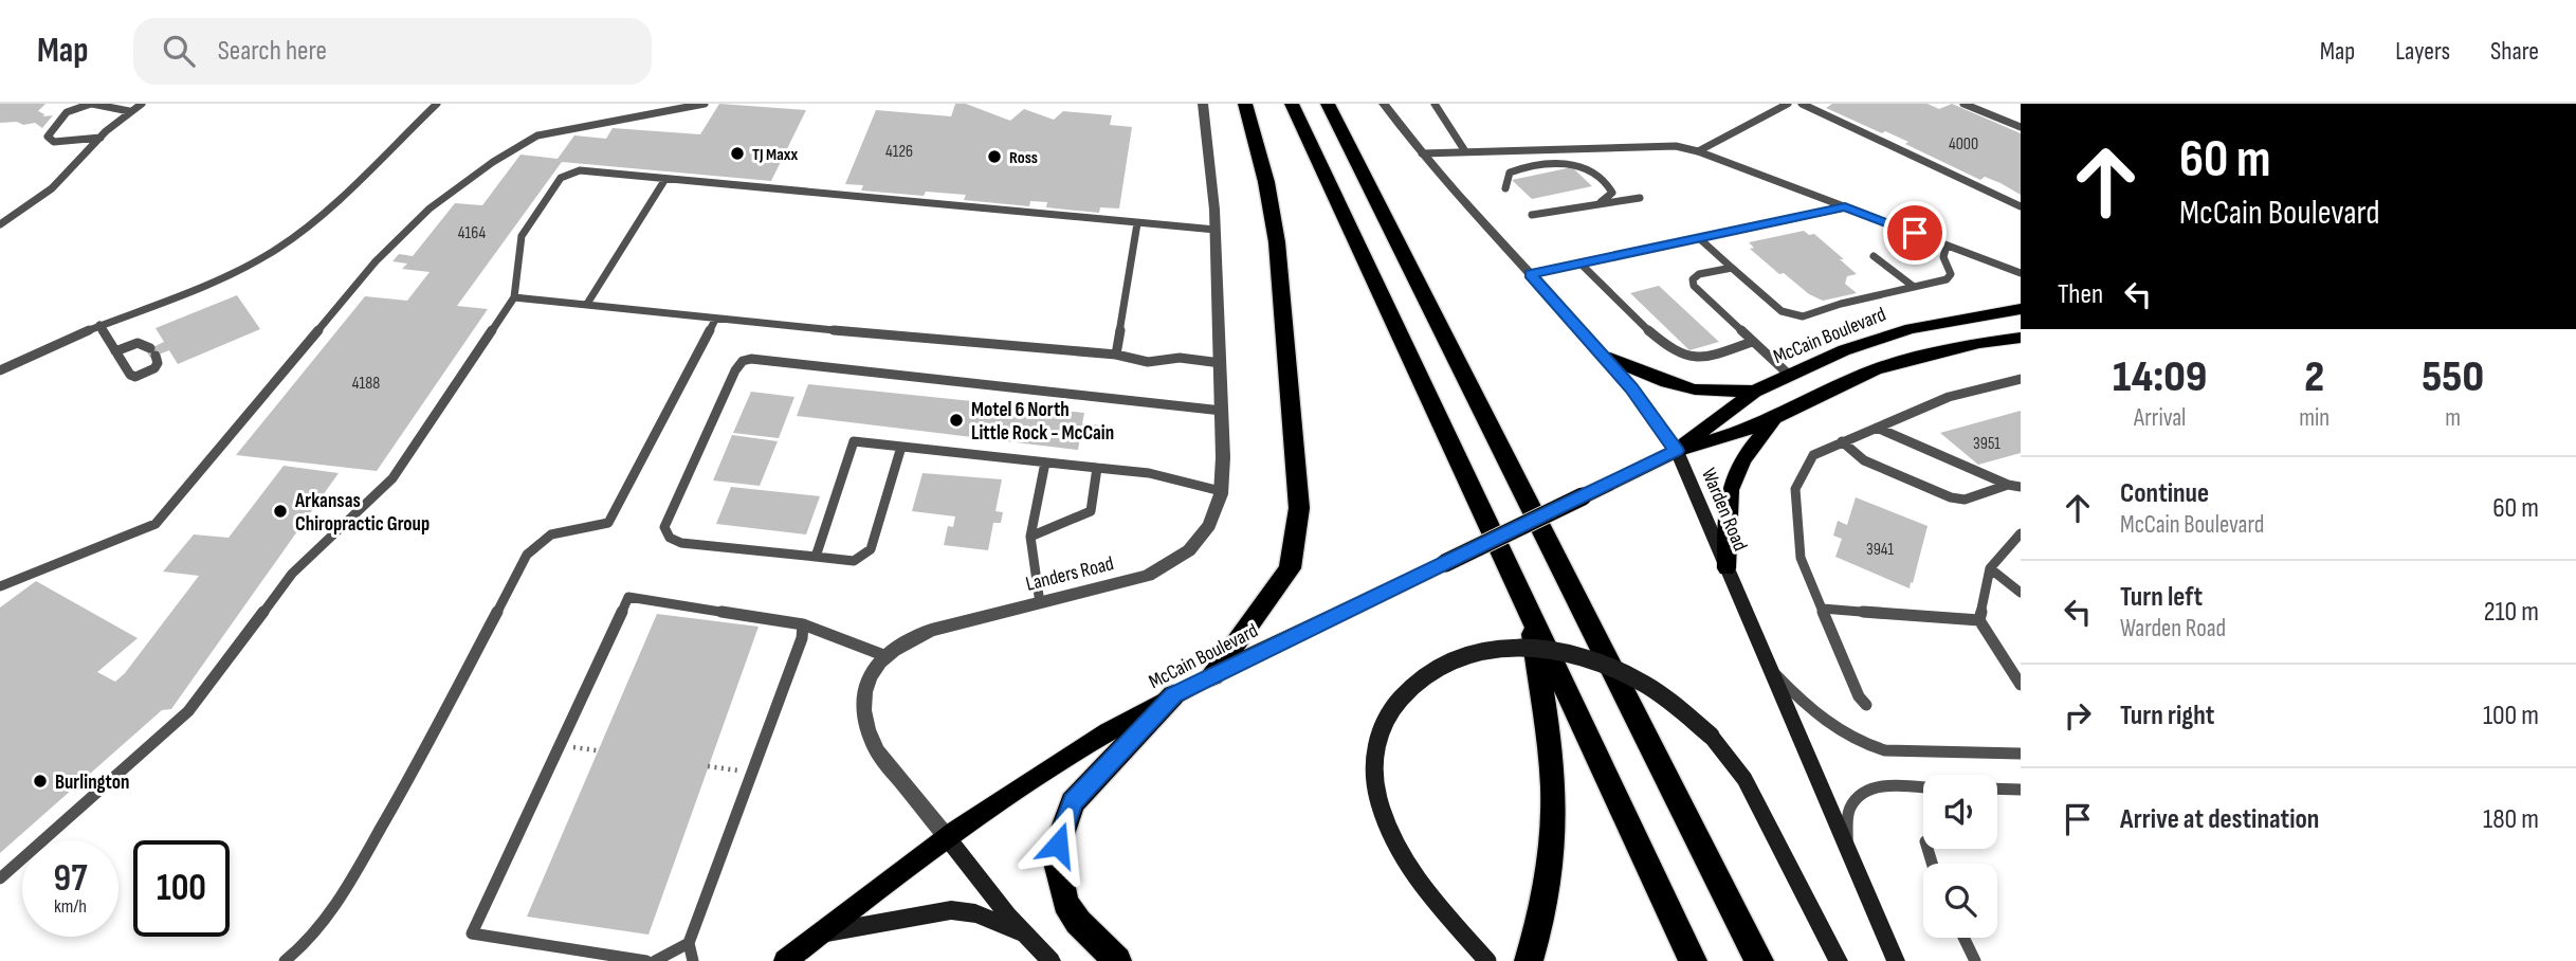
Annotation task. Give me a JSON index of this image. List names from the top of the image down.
{
  "streets": {
    "main road": ["McCain Boulevard", "Warden Road", "Landers Road"]
  },
  "crossings": [
    ["McCain Boulevard", "Warden Road"],
    ["McCain Boulevard", "Landers Road"]
  ],
  "places": [
    "TJ Maxx",
    "Ross",
    "Motel 6 North Little Rock - McCain",
    "Arkansas Chiropractic Group",
    "Burlington"
  ],
  "house_numbers": [
    "4000",
    "4126",
    "4164",
    "4188",
    "3951",
    "3941"
  ],
  "page": {
    "header": "Map",
    "search": "Search here",
    "nav": ["Map", "Layers", "Share"],
    "turn": ["60 m", "McCain Boulevard"],
    "then": "Then",
    "eta": [
      "14:09",
      "Arrival",
      "2",
      "min",
      "550",
      "m"
    ],
    "list": [
      {
        "name": "Continue",
        "note": "McCain Boulevard",
        "value": "60 m"
      },
      {
        "name": "Turn left",
        "note": "Warden Road",
        "value": "210 m"
      },
      {
        "name": "Turn right",
        "value": "100 m"
      },
      {
        "name": "Arrive at destination",
        "value": "180 m"
      }
    ],
    "speed": "97 km/h",
    "limit": "100"
  }
}
